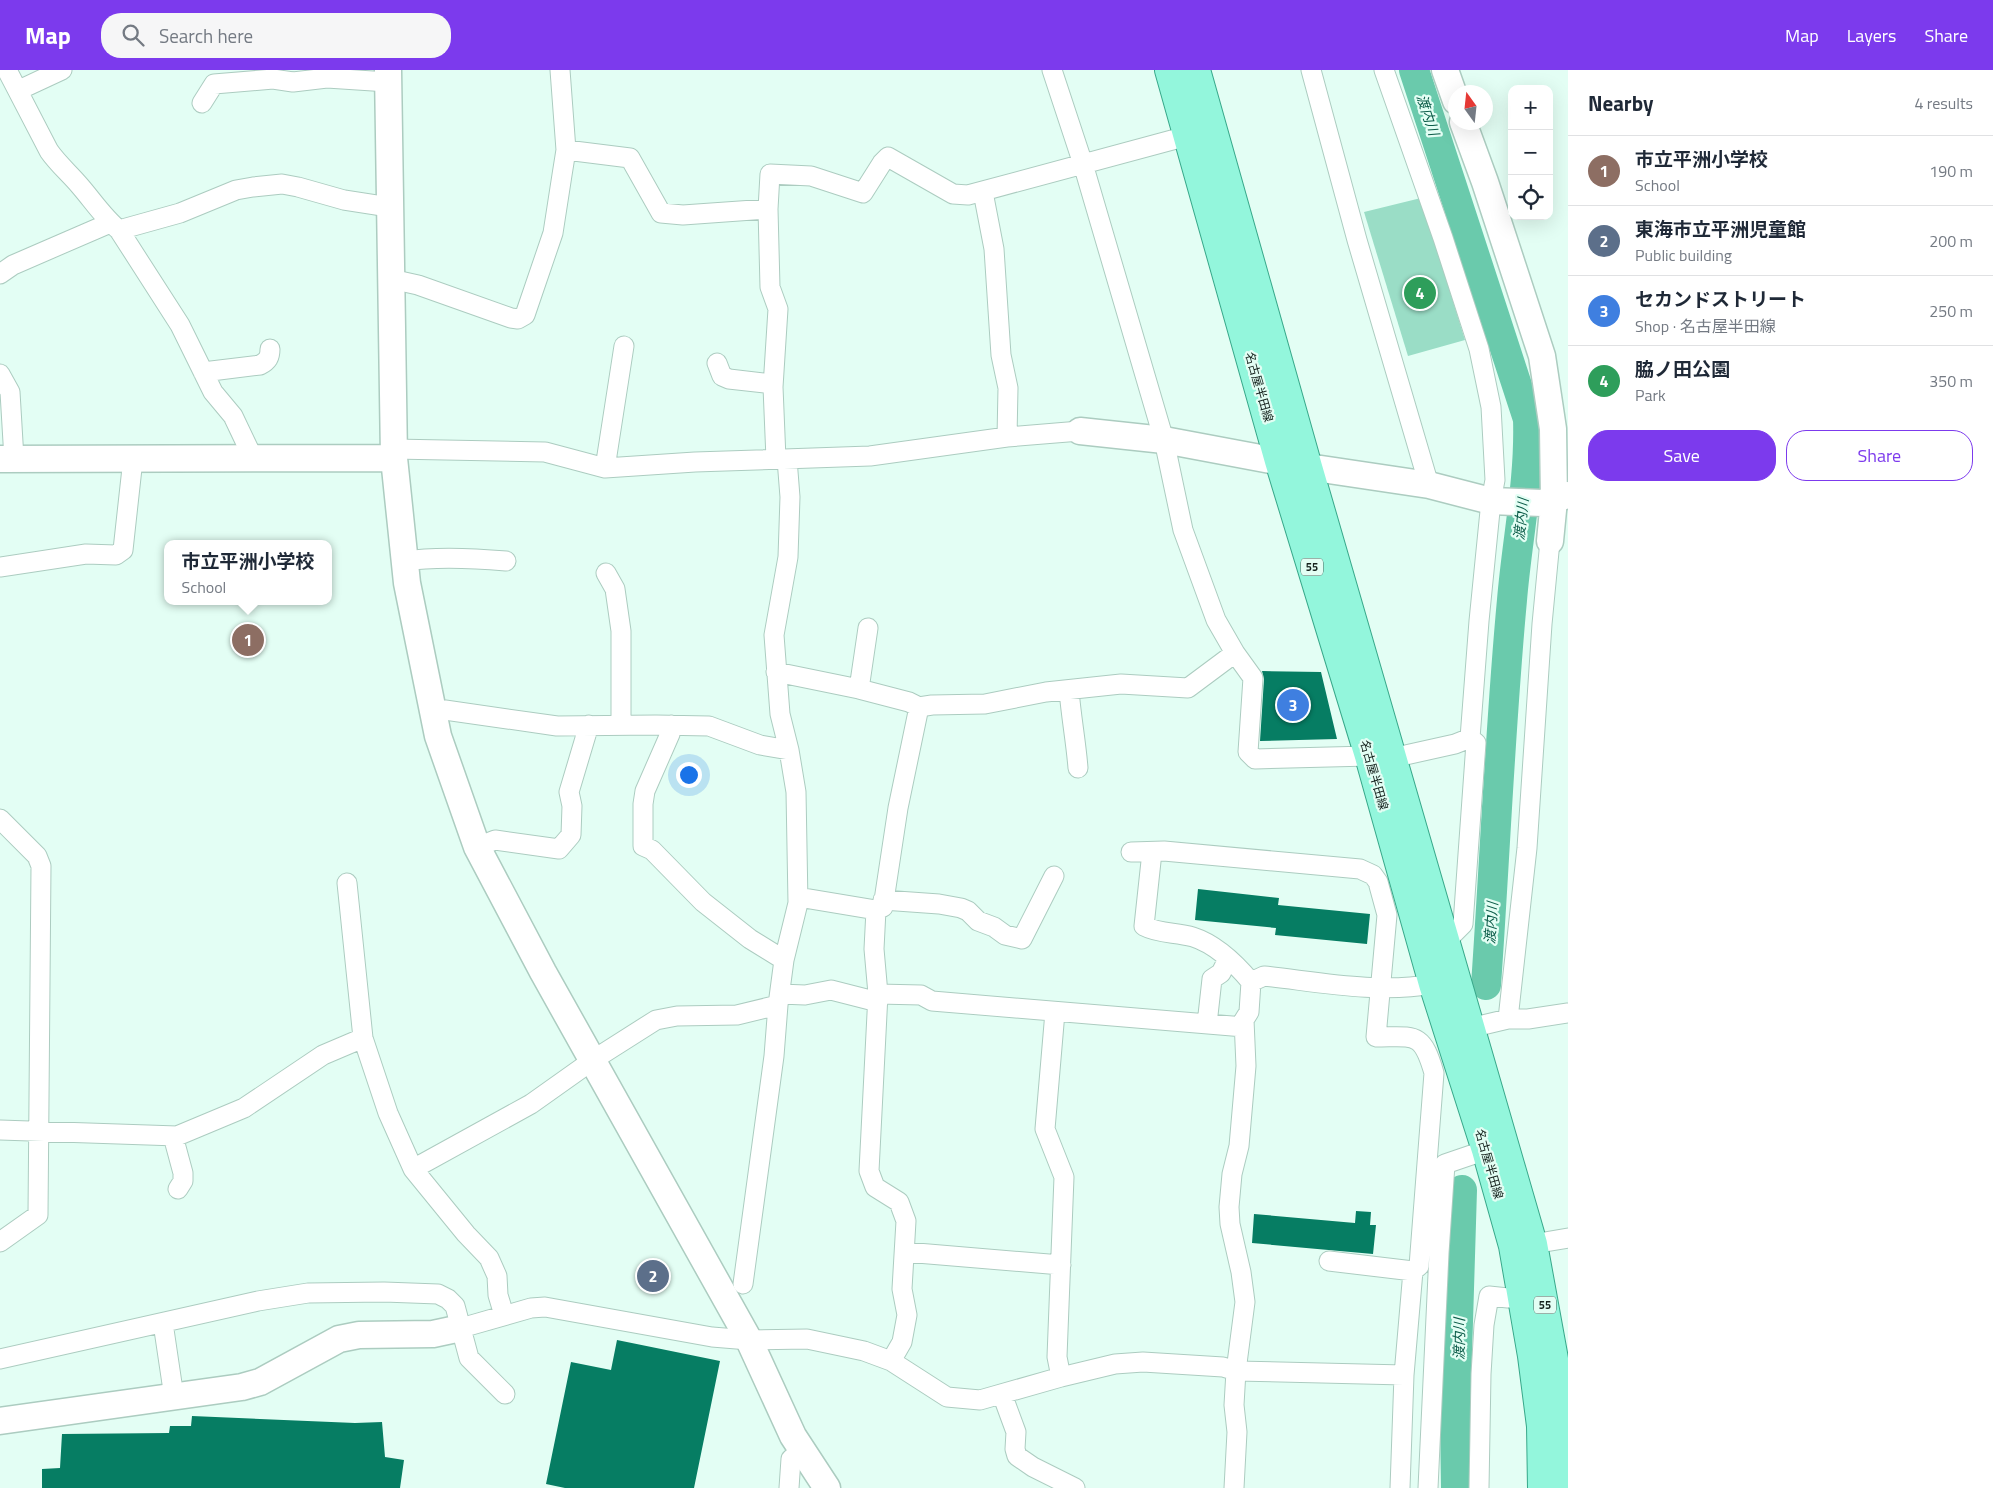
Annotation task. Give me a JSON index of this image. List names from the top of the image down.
{
  "streets": {
    "main road": ["名古屋半田線", "55"]
  },
  "water": ["渡内川"],
  "north": "top",
  "page": {
    "header": "Map",
    "search": "Search here",
    "nav": ["Map", "Layers", "Share"],
    "heading": ["Nearby", "4 results"],
    "map_buttons": ["+", "−"],
    "list": [
      {
        "mark": "1",
        "name": "市立平洲小学校",
        "note": "School",
        "value": "190 m"
      },
      {
        "mark": "2",
        "name": "東海市立平洲児童館",
        "note": "Public building",
        "value": "200 m"
      },
      {
        "mark": "3",
        "name": "セカンドストリート",
        "note": "Shop · 名古屋半田線",
        "value": "250 m"
      },
      {
        "mark": "4",
        "name": "脇ノ田公園",
        "note": "Park",
        "value": "350 m"
      }
    ],
    "pins": [
      "4",
      "1",
      "3",
      "2"
    ],
    "buttons": ["Save", "Share"],
    "popup": ["市立平洲小学校", "School"]
  }
}
